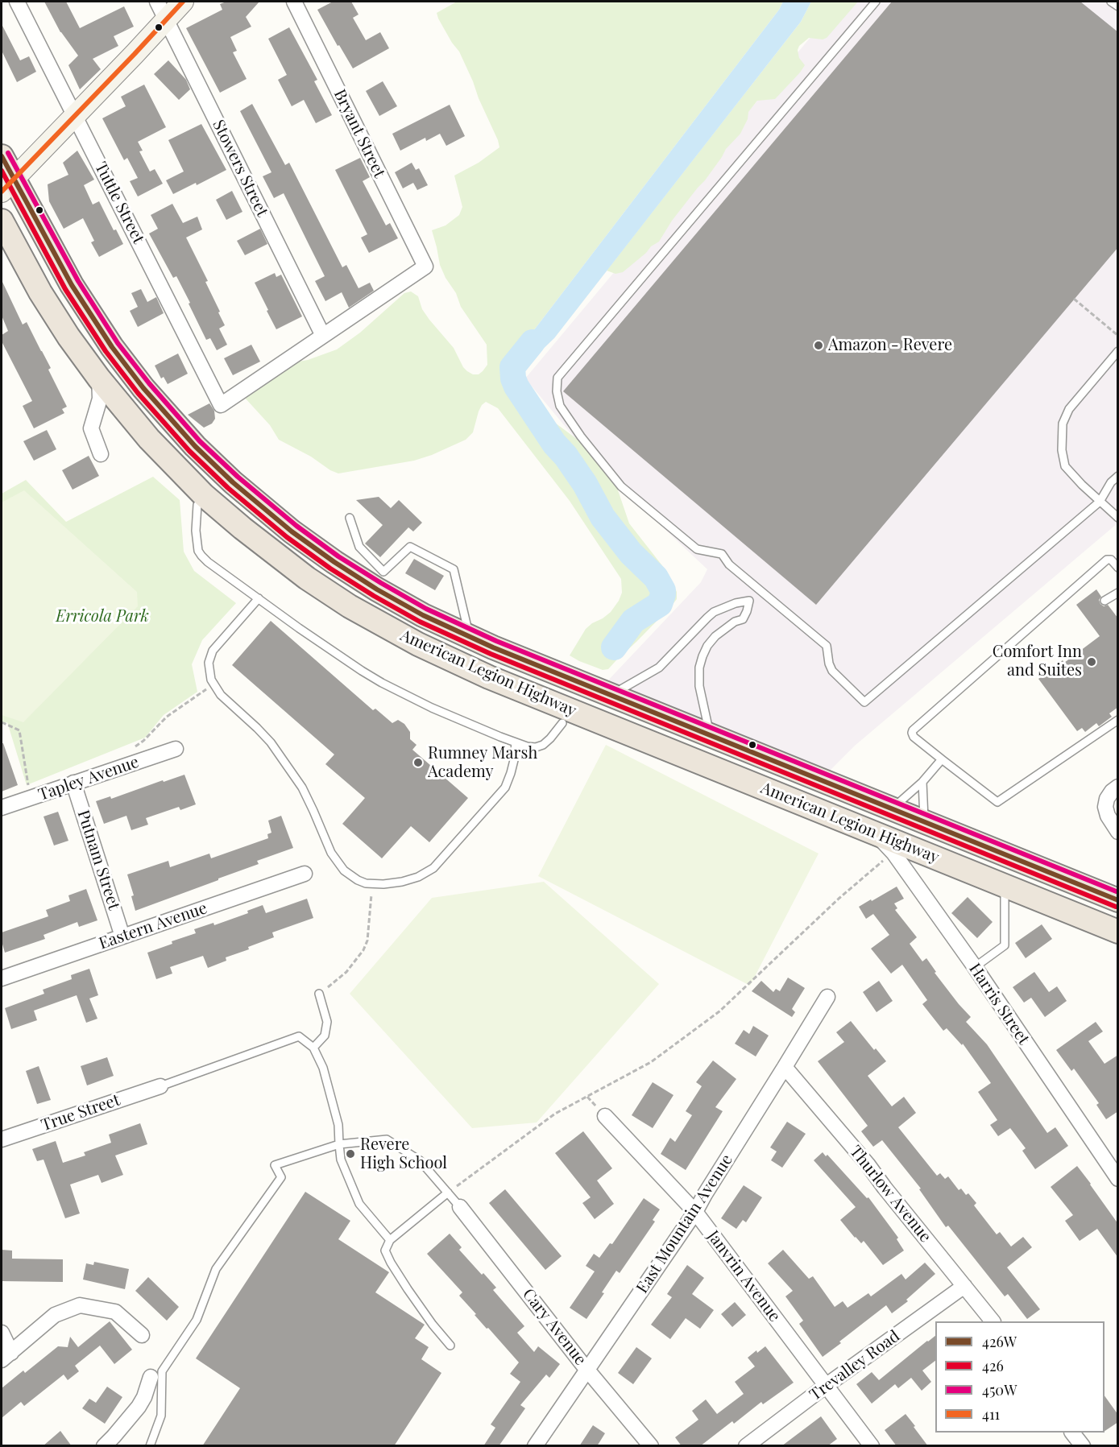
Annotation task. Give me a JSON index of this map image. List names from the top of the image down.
{
  "streets": {
    "highway": ["American Legion Highway"],
    "street": [
      "Bryant Street",
      "Stowers Street",
      "Tuttle Street",
      "Tapley Avenue",
      "Putnam Street",
      "Eastern Avenue",
      "Harris Street",
      "True Street",
      "Thurlow Avenue",
      "East Mountain Avenue",
      "Janvrin Avenue",
      "Cary Avenue",
      "Trevalley Road"
    ]
  },
  "crossings": [
    ["Bryant Street", "Stowers Street"],
    ["Bryant Street", "Tuttle Street"],
    ["Stowers Street", "Tuttle Street"],
    ["American Legion Highway", "Harris Street"],
    ["Tapley Avenue", "Putnam Street"],
    ["Putnam Street", "Eastern Avenue"],
    ["Thurlow Avenue", "East Mountain Avenue"],
    ["Thurlow Avenue", "Trevalley Road"],
    ["East Mountain Avenue", "Janvrin Avenue"],
    ["East Mountain Avenue", "Cary Avenue"],
    ["Janvrin Avenue", "Trevalley Road"]
  ],
  "parks": ["Erricola Park"],
  "places": [
    "Amazon - Revere",
    "Comfort Inn and Suites",
    "Rumney Marsh Academy",
    "Revere High School"
  ],
  "lines": [
    "transit line 411",
    "transit line 450W",
    "transit line 426W",
    "transit line 426"
  ],
  "legend": [
    "426W",
    "426",
    "450W",
    "411"
  ]
}
